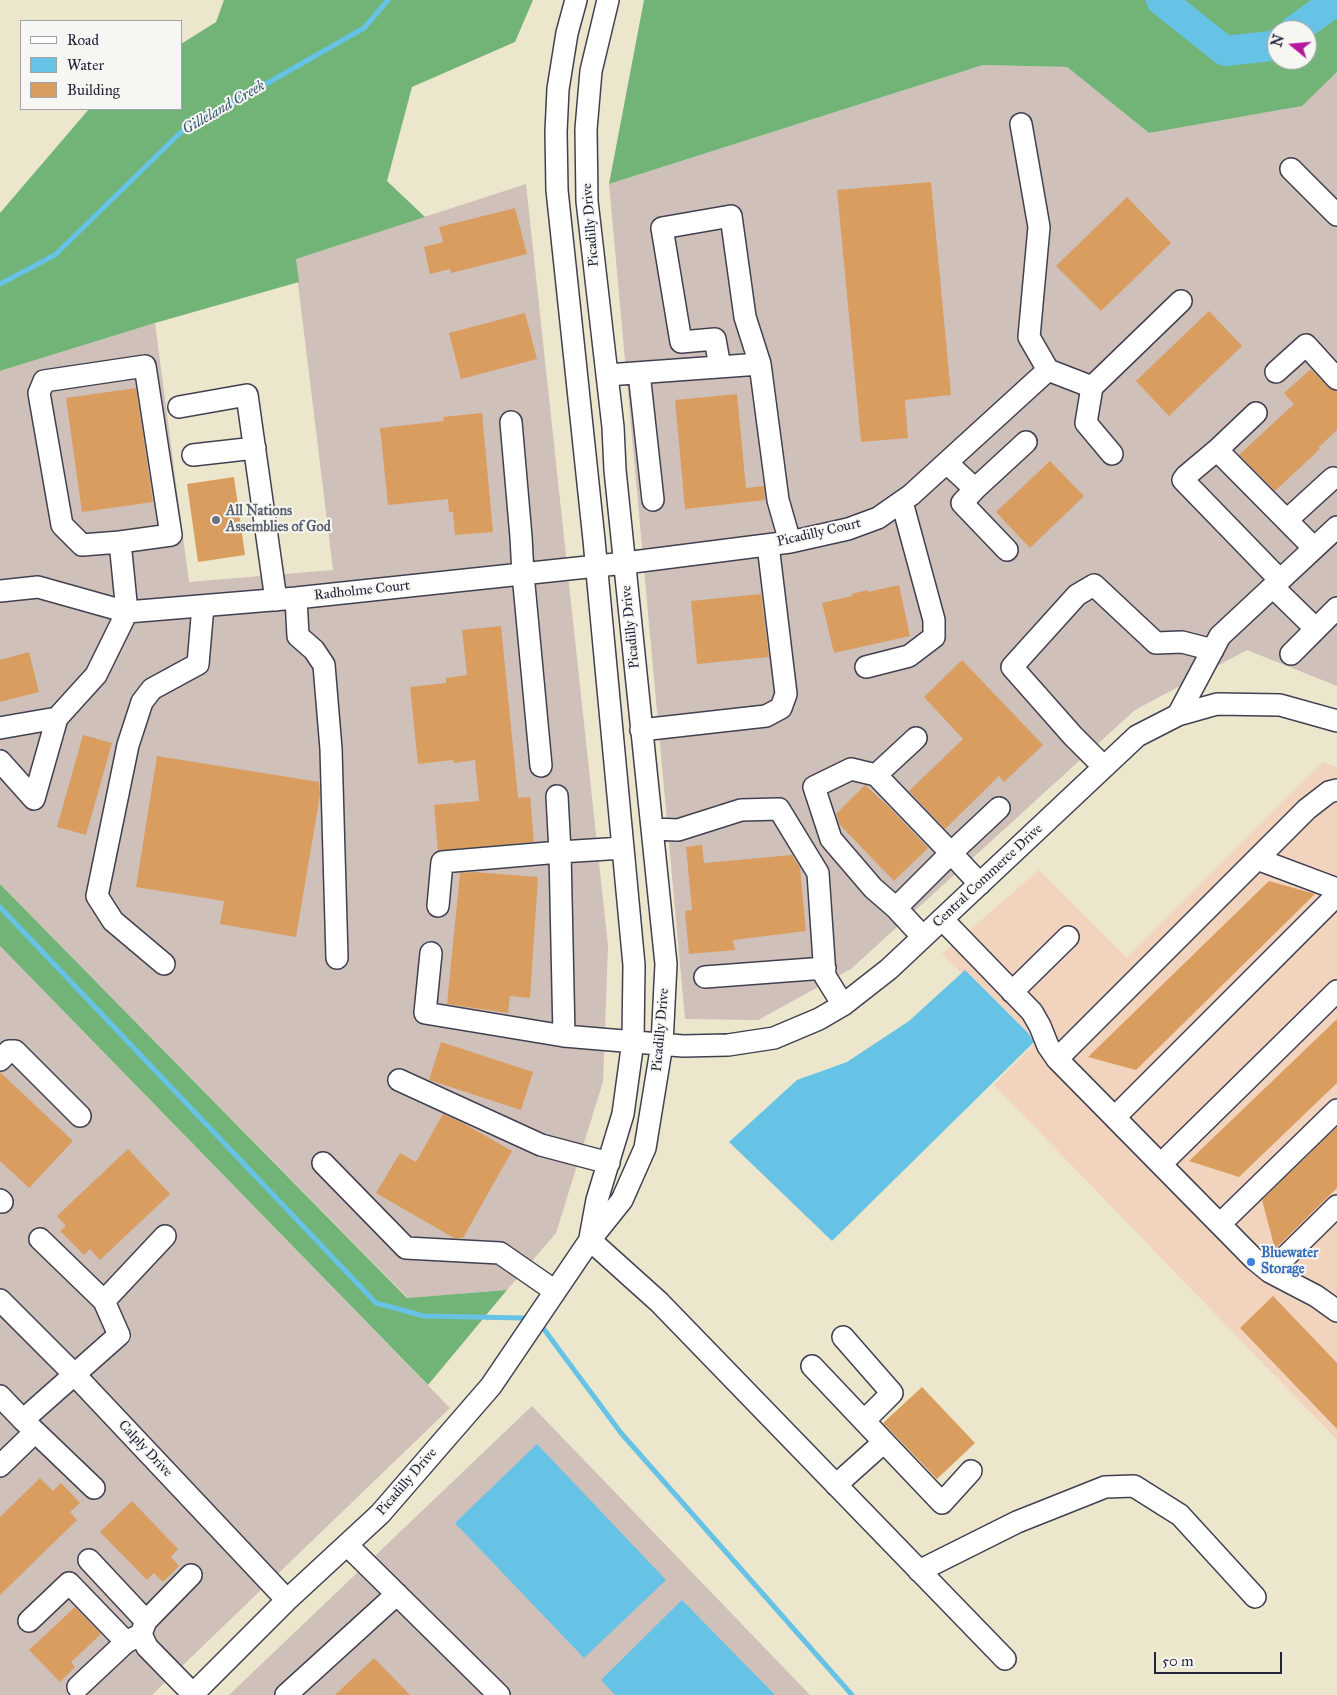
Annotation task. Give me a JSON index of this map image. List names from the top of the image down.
{
  "streets": {
    "street": [
      "Picadilly Drive",
      "Picadilly Court",
      "Radholme Court",
      "Central Commerce Drive",
      "Calply Drive"
    ]
  },
  "crossings": [
    ["Picadilly Drive", "Picadilly Court"],
    ["Picadilly Drive", "Radholme Court"],
    ["Picadilly Drive", "Central Commerce Drive"],
    ["Picadilly Drive", "Calply Drive"],
    ["Picadilly Court", "Radholme Court"]
  ],
  "water": ["Gilleland Creek"],
  "places": ["All Nations Assemblies of God", "Bluewater Storage"],
  "legend": ["Road", "Water", "Building"],
  "scale_bar": "50 m",
  "north": "left"
}
